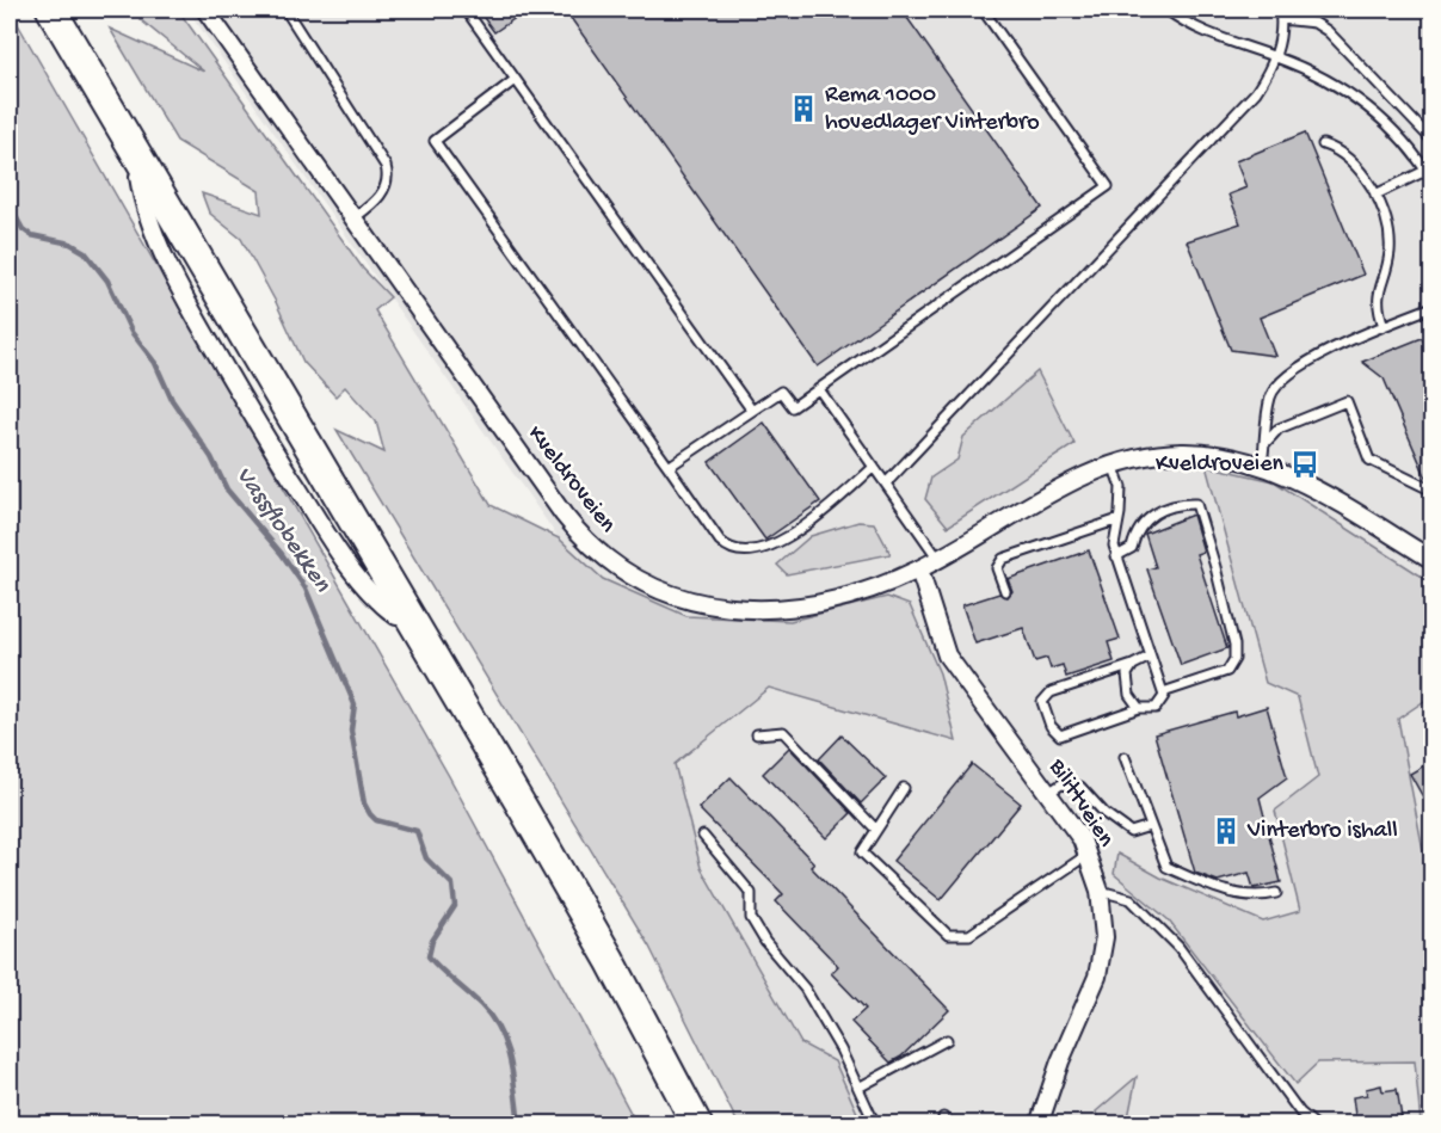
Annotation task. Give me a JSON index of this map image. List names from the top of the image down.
{
  "streets": {
    "street": ["Kveldroveien", "Bilittveien"]
  },
  "crossings": [
    ["Kveldroveien", "Bilittveien"]
  ],
  "water": ["Vassflobekken"],
  "places": {
    "building": ["Rema 1000 hovedlager Vinterbro", "Vinterbro ishall"],
    "bus stop": ["Kveldroveien"]
  }
}
